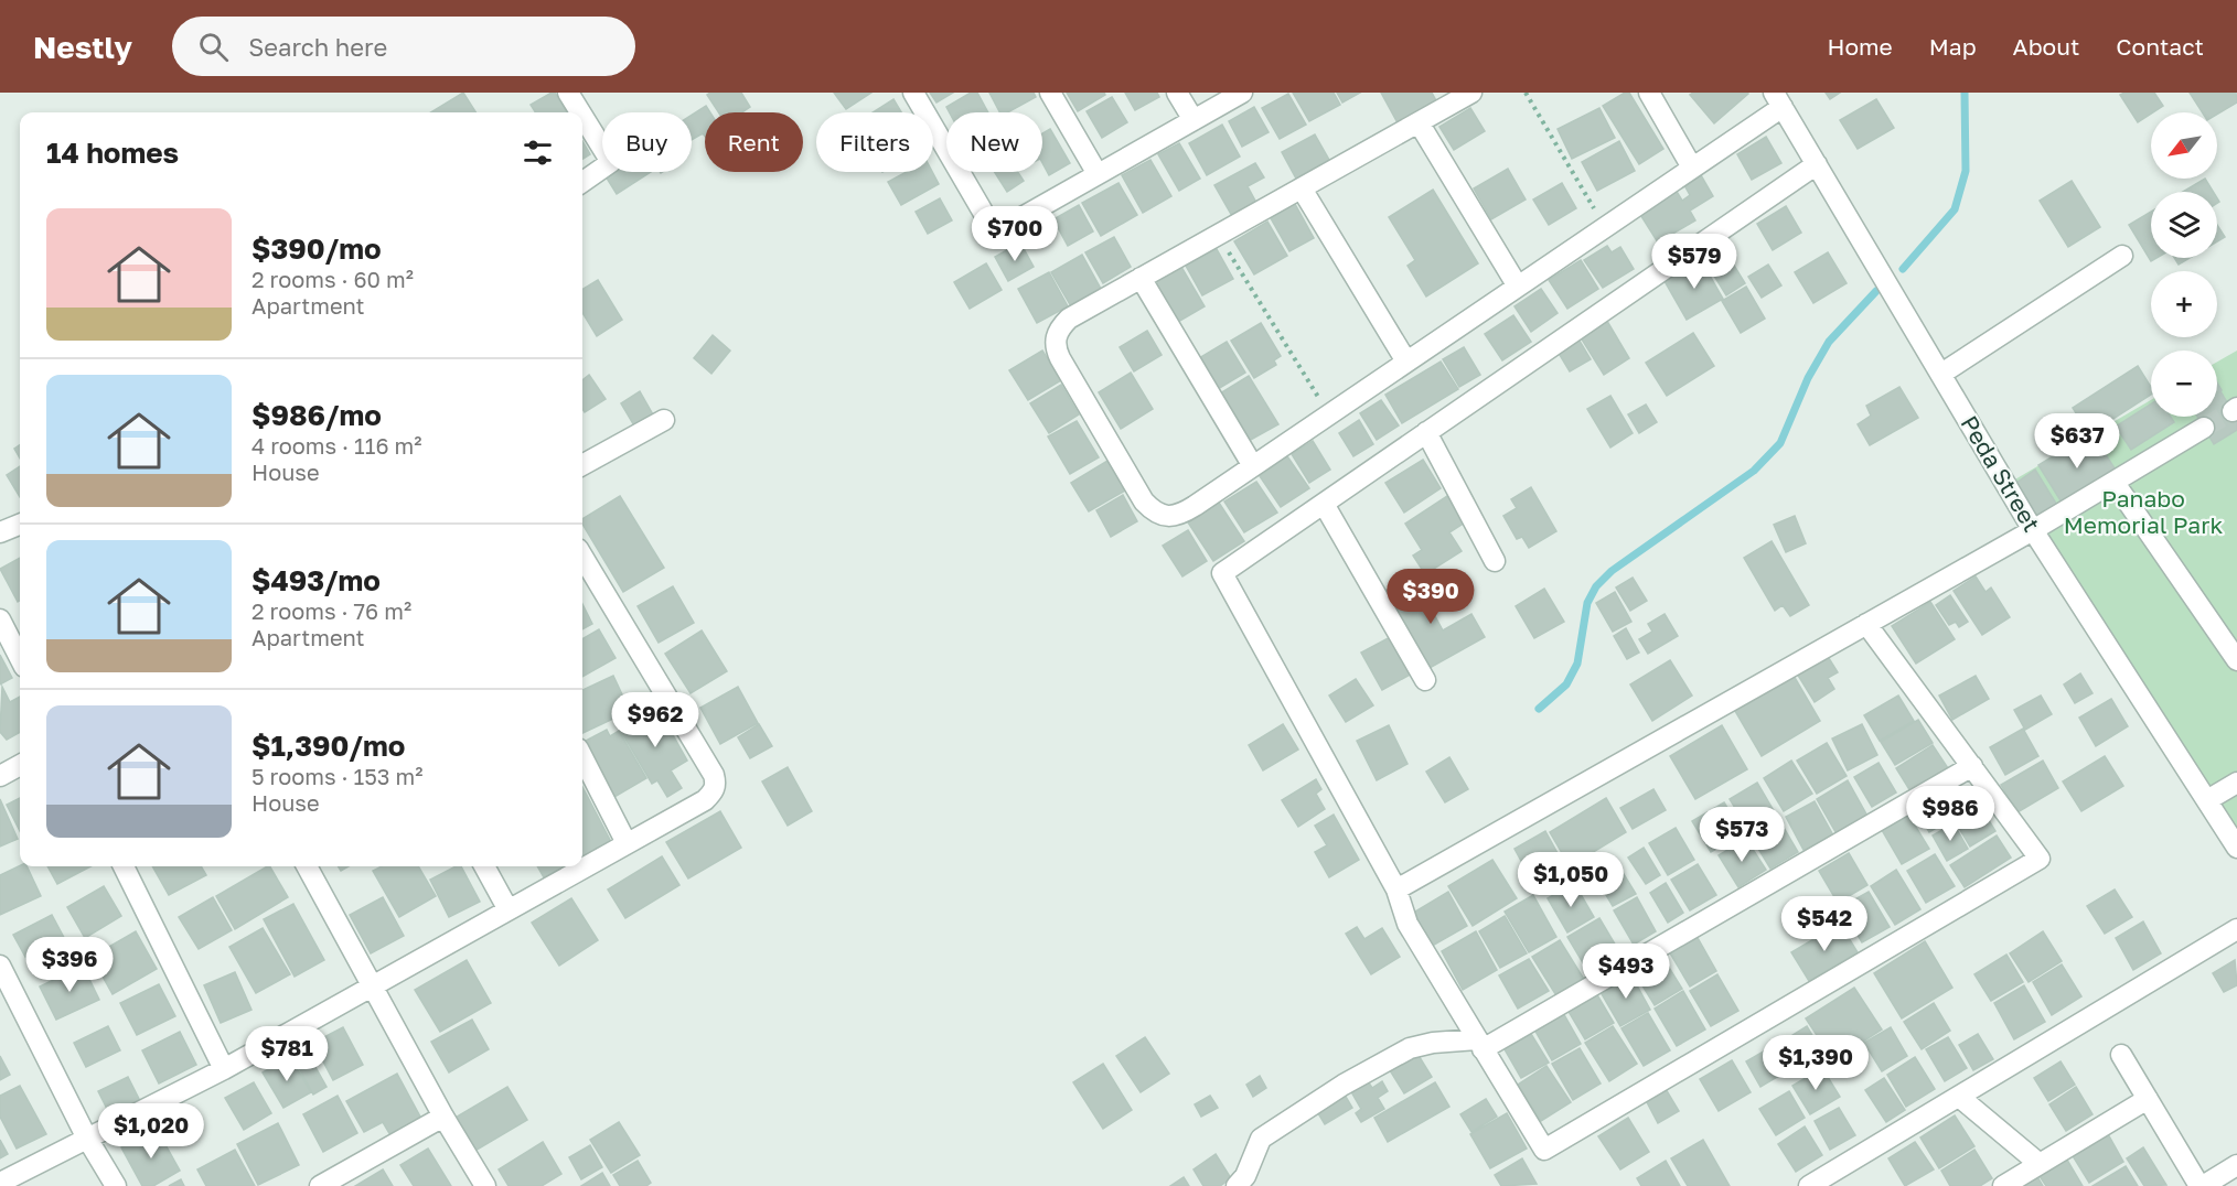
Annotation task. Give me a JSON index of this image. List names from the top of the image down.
{
  "streets": {
    "street": ["Peda Street"]
  },
  "parks": ["Panabo Memorial Park"],
  "north": "bottom left",
  "page": {
    "header": "Nestly",
    "search": "Search here",
    "nav": [
      "Home",
      "Map",
      "About",
      "Contact"
    ],
    "map_buttons": ["+", "−"],
    "chip": [
      "Buy",
      "Rent",
      "Filters",
      "New"
    ],
    "heading": "14 homes",
    "list": [
      {
        "name": "$390/mo",
        "note": "2 rooms · 60 m² · Apartment"
      },
      {
        "name": "$986/mo",
        "note": "4 rooms · 116 m² · House"
      },
      {
        "name": "$493/mo",
        "note": "2 rooms · 76 m² · Apartment"
      },
      {
        "name": "$1,390/mo",
        "note": "5 rooms · 153 m² · House"
      }
    ],
    "price": [
      "$700",
      "$579",
      "$637",
      "$390",
      "$962",
      "$986",
      "$573",
      "$1,050",
      "$542",
      "$396",
      "$493",
      "$781",
      "$1,390",
      "$1,020"
    ]
  }
}
